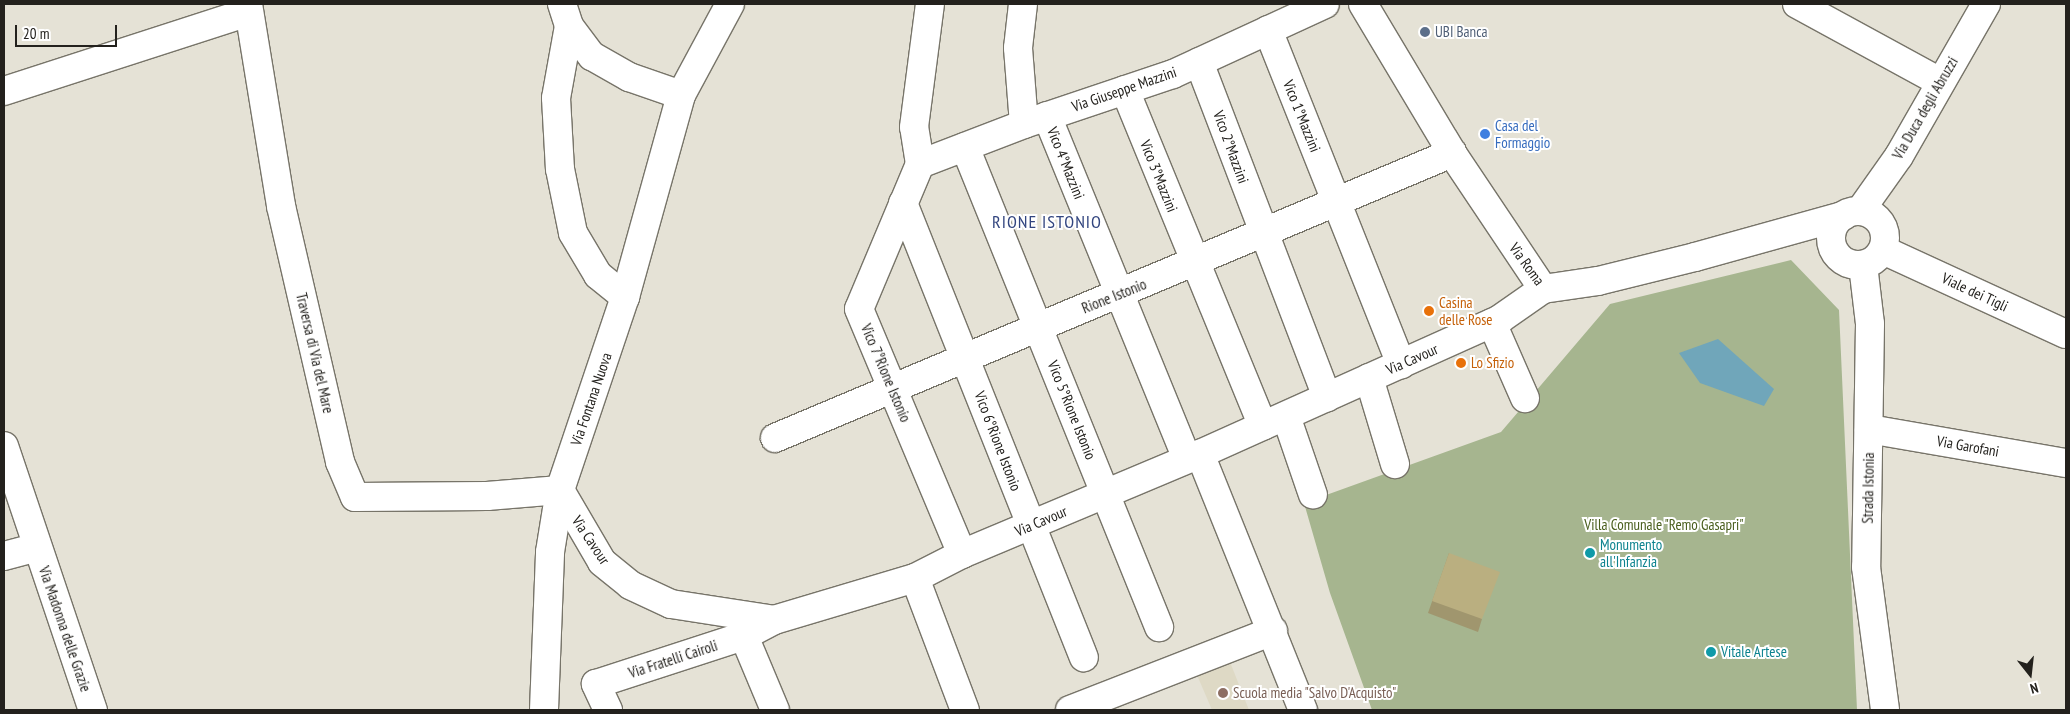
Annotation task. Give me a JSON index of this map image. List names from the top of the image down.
{
  "streets": {
    "street": [
      "Via Giuseppe Mazzini",
      "Via Duca degli Abruzzi",
      "Vico 1°Mazzini",
      "Vico 2°Mazzini",
      "Vico 4°Mazzini",
      "Vico 3°Mazzini",
      "Via Roma",
      "Viale dei Tigli",
      "Rione Istonio",
      "Traversa di Via del Mare",
      "Via Cavour",
      "Vico 7°Rione Istonio",
      "Via Fontana Nuova",
      "Vico 5°Rione Istonio",
      "Vico 6°Rione Istonio",
      "Via Garofani",
      "Strada Istonia",
      "Via Madonna delle Grazie",
      "Via Fratelli Cairoli"
    ]
  },
  "crossings": [
    ["Via Giuseppe Mazzini", "Vico 1°Mazzini"],
    ["Via Giuseppe Mazzini", "Vico 2°Mazzini"],
    ["Via Giuseppe Mazzini", "Vico 4°Mazzini"],
    ["Via Giuseppe Mazzini", "Vico 3°Mazzini"],
    ["Via Giuseppe Mazzini", "Vico 7°Rione Istonio"],
    ["Via Giuseppe Mazzini", "Vico 5°Rione Istonio"],
    ["Via Duca degli Abruzzi", "Via Roma"],
    ["Via Duca degli Abruzzi", "Viale dei Tigli"],
    ["Via Duca degli Abruzzi", "Strada Istonia"],
    ["Vico 1°Mazzini", "Rione Istonio"],
    ["Vico 1°Mazzini", "Via Cavour"],
    ["Vico 2°Mazzini", "Rione Istonio"],
    ["Vico 2°Mazzini", "Via Cavour"],
    ["Vico 4°Mazzini", "Rione Istonio"],
    ["Vico 4°Mazzini", "Via Cavour"],
    ["Vico 3°Mazzini", "Rione Istonio"],
    ["Vico 3°Mazzini", "Via Cavour"],
    ["Via Roma", "Viale dei Tigli"],
    ["Via Roma", "Rione Istonio"],
    ["Via Roma", "Via Cavour"],
    ["Via Roma", "Strada Istonia"],
    ["Viale dei Tigli", "Strada Istonia"],
    ["Rione Istonio", "Vico 7°Rione Istonio"],
    ["Rione Istonio", "Vico 5°Rione Istonio"],
    ["Rione Istonio", "Vico 6°Rione Istonio"],
    ["Traversa di Via del Mare", "Via Cavour"],
    ["Traversa di Via del Mare", "Via Fontana Nuova"],
    ["Via Cavour", "Vico 7°Rione Istonio"],
    ["Via Cavour", "Via Fontana Nuova"],
    ["Via Cavour", "Vico 5°Rione Istonio"],
    ["Via Cavour", "Vico 6°Rione Istonio"],
    ["Via Cavour", "Via Fratelli Cairoli"],
    ["Vico 7°Rione Istonio", "Vico 6°Rione Istonio"],
    ["Via Garofani", "Strada Istonia"]
  ],
  "districts": ["RIONE ISTONIO"],
  "parks": ["Villa Comunale \"Remo Gasapri\""],
  "places": [
    "UBI Banca",
    "Casa del Formaggio",
    "Casina delle Rose",
    "Lo Sfizio",
    "Monumento all'Infanzia",
    "Vitale Artese",
    "Scuola media \"Salvo D'Acquisto\""
  ],
  "scale_bar": "20 m",
  "north": "bottom"
}
